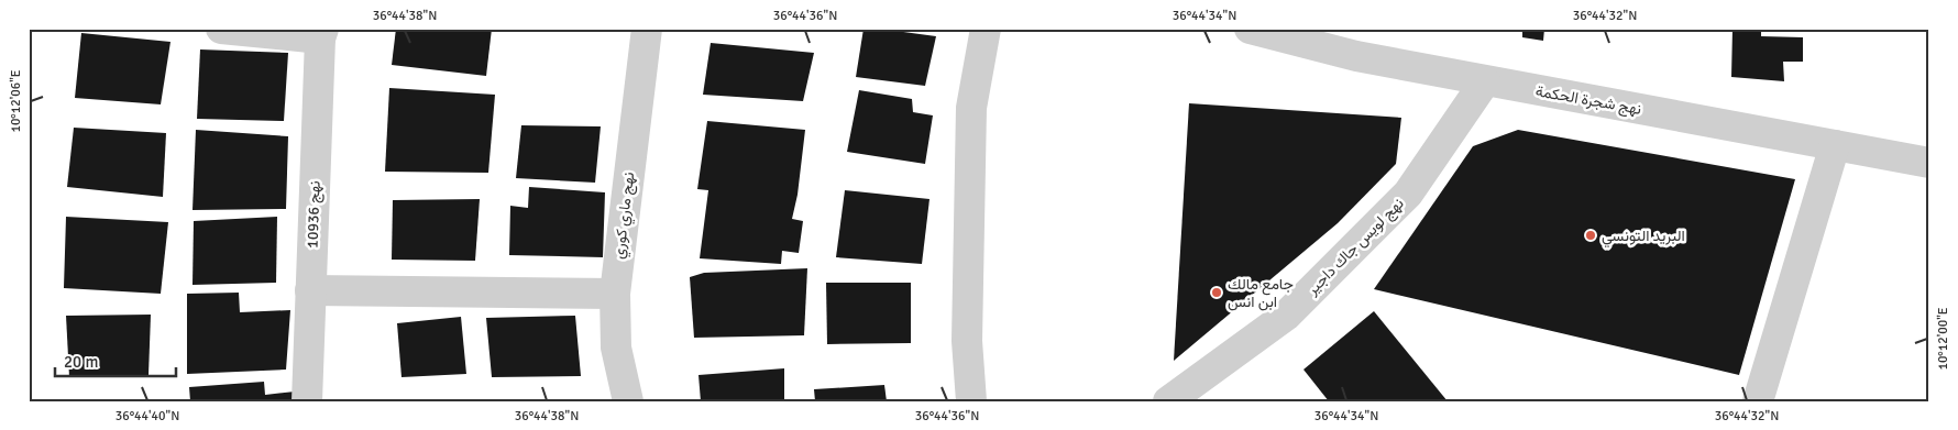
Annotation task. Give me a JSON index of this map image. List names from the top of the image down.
{
  "streets": {
    "street": [
      "نهج شجرة الحكمة",
      "نهج 10936",
      "نهج ماري كوري",
      "نهج لويس جاك داجير"
    ]
  },
  "crossings": [
    ["نهج شجرة الحكمة", "نهج لويس جاك داجير"]
  ],
  "places": ["البريد التونسي", "جامع مالك ابن انس"],
  "scale_bar": "20 m",
  "coordinates": [
    "36°44'38\"N",
    "36°44'36\"N",
    "36°44'34\"N",
    "36°44'32\"N",
    "10°12'06\"E",
    "10°12'00\"E",
    "36°44'40\"N"
  ]
}
